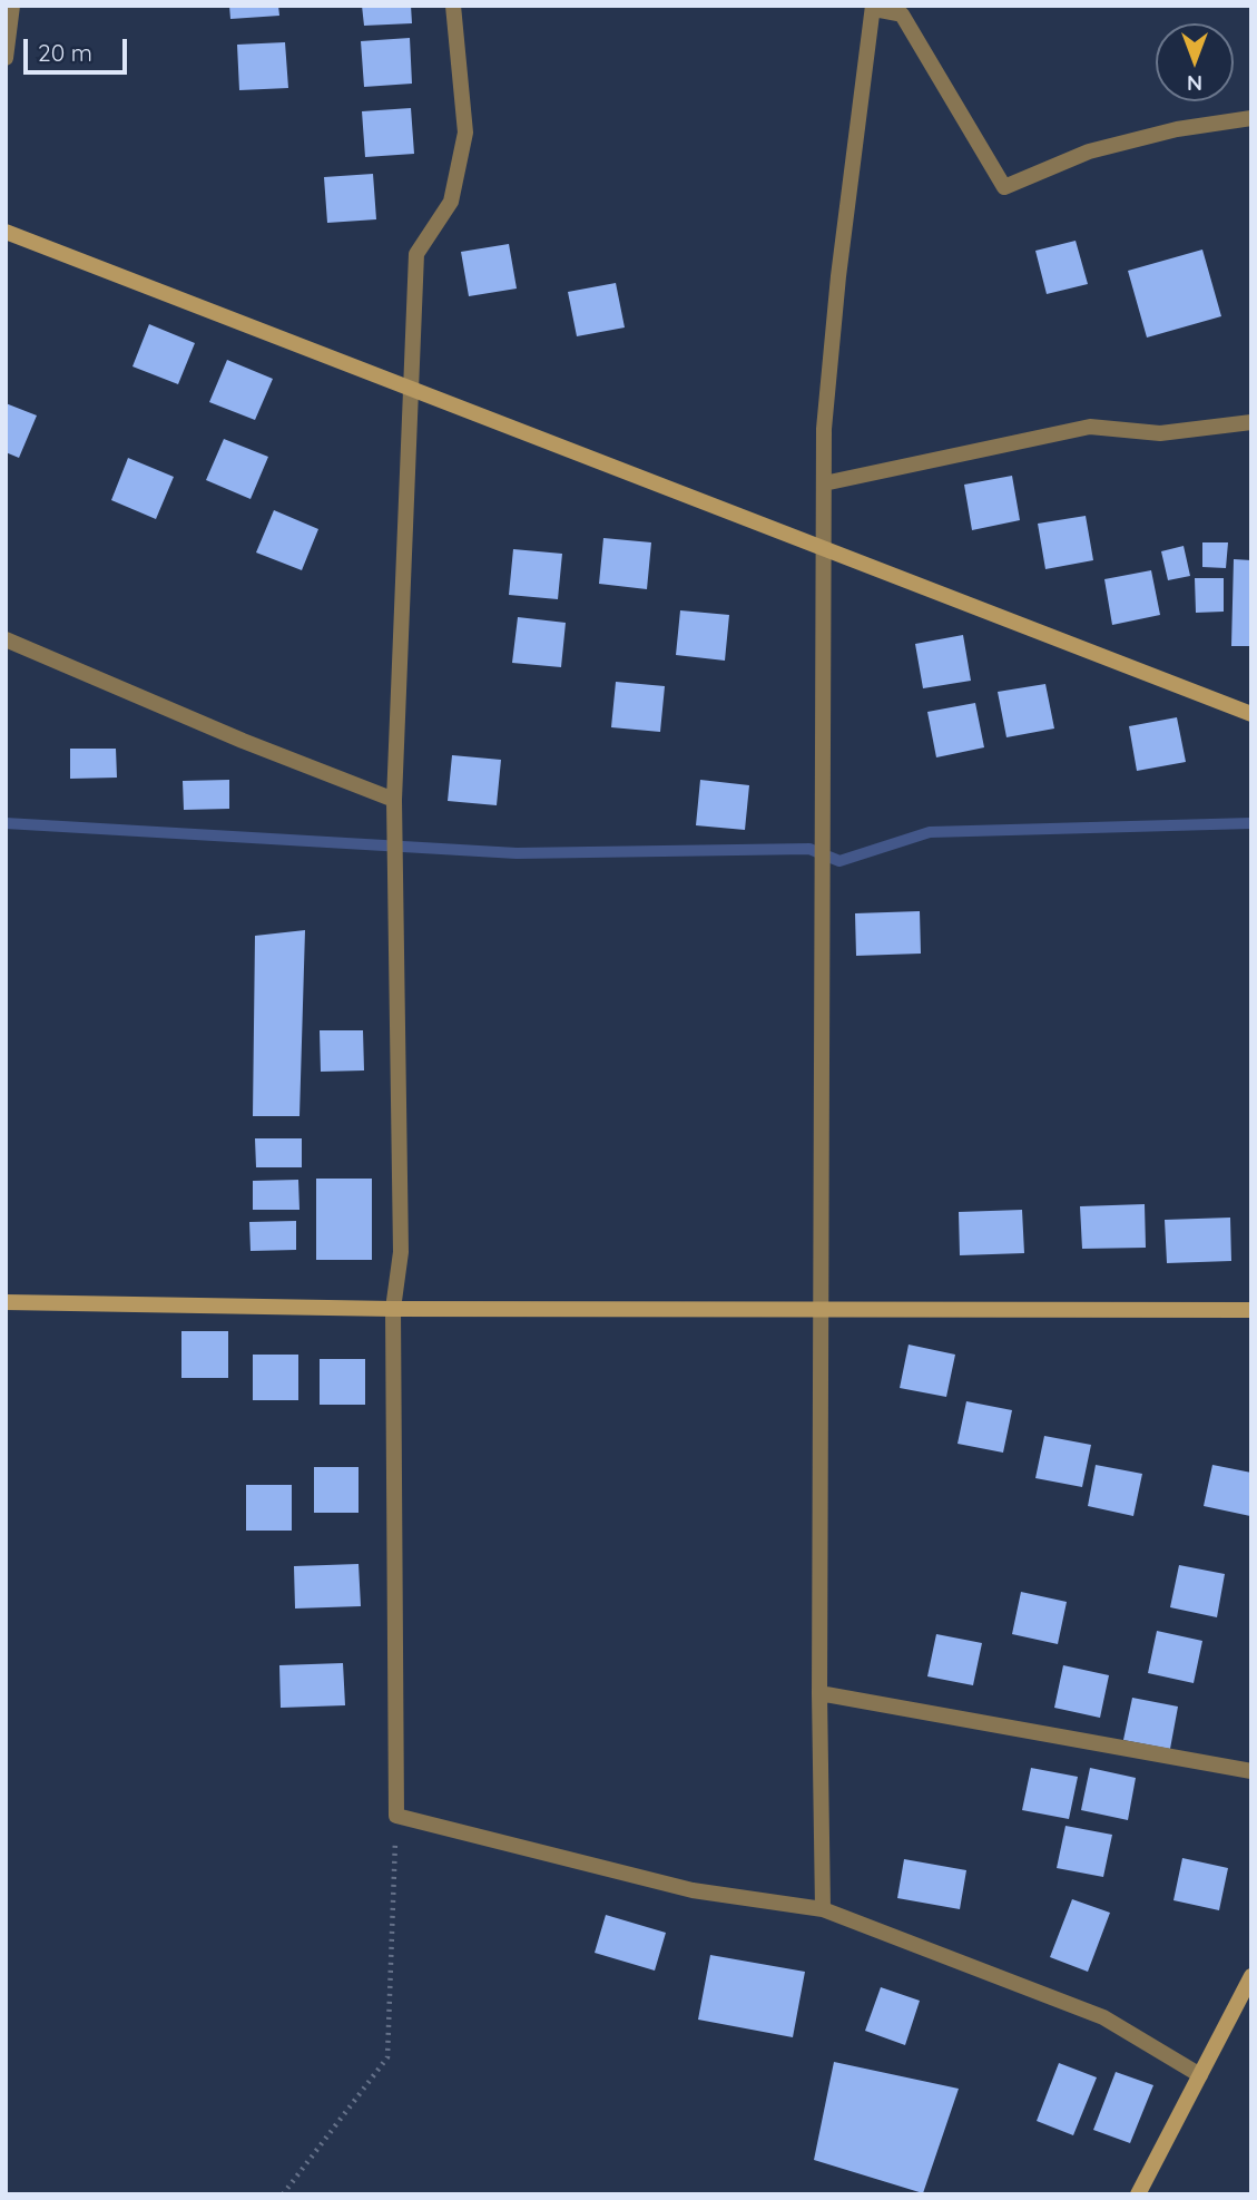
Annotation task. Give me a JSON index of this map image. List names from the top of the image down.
{
  "scale_bar": "20 m",
  "north": "bottom"
}
